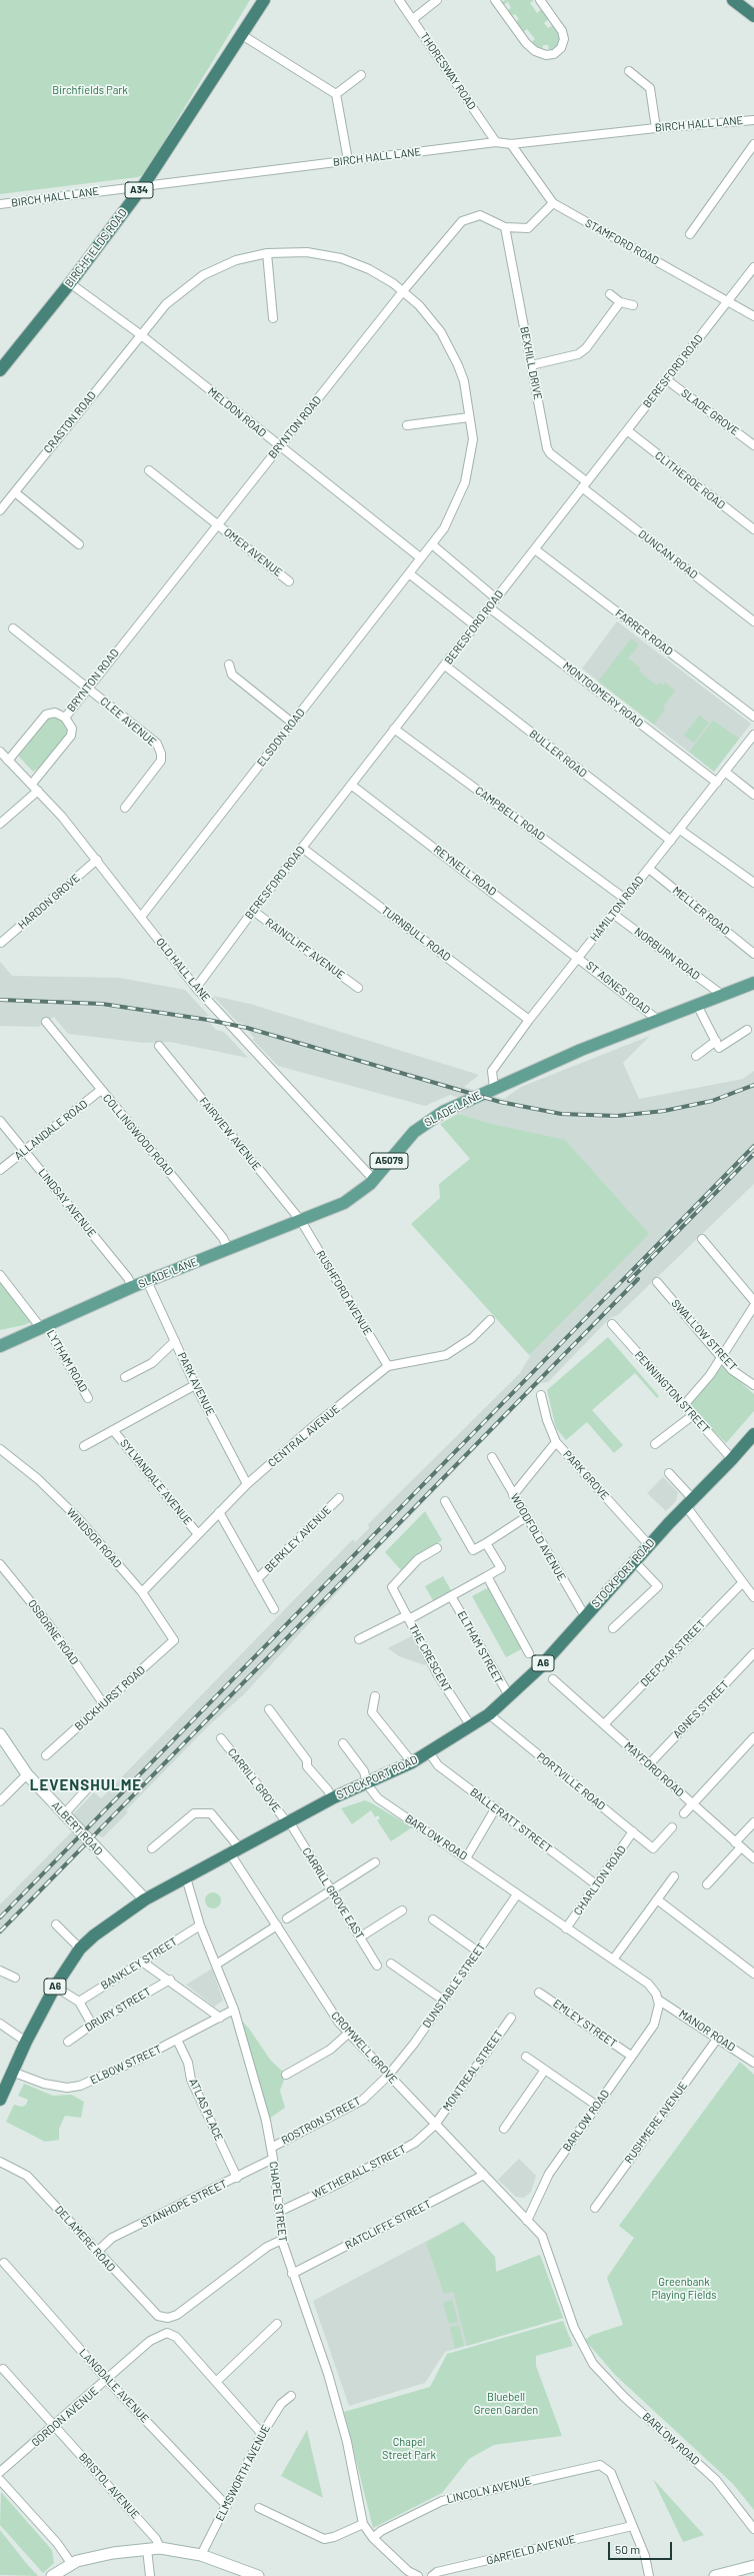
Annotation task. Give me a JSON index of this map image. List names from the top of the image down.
{
  "streets": {
    "highway": [
      "A34",
      "BIRCHFIELDS ROAD",
      "STOCKPORT ROAD",
      "A6"
    ],
    "main road": ["SLADE LANE", "A5079", "ALBERT ROAD"],
    "street": [
      "THORESWAY ROAD",
      "BIRCH HALL LANE",
      "STAMFORD ROAD",
      "BEXHILL DRIVE",
      "BERESFORD ROAD",
      "MELDON ROAD",
      "SLADE GROVE",
      "CRASTON ROAD",
      "BRYNTON ROAD",
      "CLITHEROE ROAD",
      "OMER AVENUE",
      "DUNCAN ROAD",
      "FARRER ROAD",
      "MONTGOMERY ROAD",
      "CLEE AVENUE",
      "ELSDON ROAD",
      "BULLER ROAD",
      "CAMPBELL ROAD",
      "REYNELL ROAD",
      "HARDON GROVE",
      "HAMILTON ROAD",
      "MELLER ROAD",
      "TURNBULL ROAD",
      "RAINCLIFF AVENUE",
      "NORBURN ROAD",
      "OLD HALL LANE",
      "ST AGNES ROAD",
      "ALLANDALE ROAD",
      "FAIRVIEW AVENUE",
      "COLLINGWOOD ROAD",
      "LINDSAY AVENUE",
      "RUSHFORD AVENUE",
      "SWALLOW STREET",
      "LYTHAM ROAD",
      "PARK AVENUE",
      "PENNINGTON STREET",
      "CENTRAL AVENUE",
      "PARK GROVE",
      "SYLVANDALE AVENUE",
      "WOODFOLD AVENUE",
      "WINDSOR ROAD",
      "BERKLEY AVENUE",
      "OSBORNE ROAD",
      "ELTHAM STREET",
      "DEEPCAR STREET",
      "THE CRESCENT",
      "BUCKHURST ROAD",
      "AGNES STREET",
      "MAYFORD ROAD",
      "CARRILL GROVE",
      "PORTVILLE ROAD",
      "BALLERATT STREET",
      "BARLOW ROAD",
      "CHARLTON ROAD",
      "CARRILL GROVE EAST",
      "BANKLEY STREET",
      "DUNSTABLE STREET",
      "DRURY STREET",
      "EMLEY STREET",
      "MANOR ROAD",
      "CROMWELL GROVE",
      "ELBOW STREET",
      "MONTREAL STREET",
      "ATLAS PLACE",
      "ROSTRON STREET",
      "RUSHMERE AVENUE",
      "WETHERALL STREET",
      "CHAPEL STREET",
      "STANHOPE STREET",
      "RATCLIFFE STREET",
      "DELAMERE ROAD",
      "LANGDALE AVENUE",
      "GORDON AVENUE",
      "ELMSWORTH AVENUE",
      "BRISTOL AVENUE",
      "LINCOLN AVENUE",
      "GARFIELD AVENUE"
    ]
  },
  "crossings": [
    ["THORESWAY ROAD", "BIRCH HALL LANE"],
    ["BIRCH HALL LANE", "STAMFORD ROAD"],
    ["BIRCH HALL LANE", "BIRCHFIELDS ROAD"],
    ["STAMFORD ROAD", "BERESFORD ROAD"],
    ["STAMFORD ROAD", "BRYNTON ROAD"],
    ["BIRCHFIELDS ROAD", "MELDON ROAD"],
    ["BEXHILL DRIVE", "BERESFORD ROAD"],
    ["BEXHILL DRIVE", "BRYNTON ROAD"],
    ["BEXHILL DRIVE", "DUNCAN ROAD"],
    ["BERESFORD ROAD", "SLADE GROVE"],
    ["BERESFORD ROAD", "CLITHEROE ROAD"],
    ["BERESFORD ROAD", "DUNCAN ROAD"],
    ["BERESFORD ROAD", "FARRER ROAD"],
    ["BERESFORD ROAD", "MONTGOMERY ROAD"],
    ["BERESFORD ROAD", "BULLER ROAD"],
    ["BERESFORD ROAD", "CAMPBELL ROAD"],
    ["BERESFORD ROAD", "REYNELL ROAD"],
    ["BERESFORD ROAD", "TURNBULL ROAD"],
    ["BERESFORD ROAD", "RAINCLIFF AVENUE"],
    ["BERESFORD ROAD", "OLD HALL LANE"],
    ["MELDON ROAD", "CRASTON ROAD"],
    ["MELDON ROAD", "BRYNTON ROAD"],
    ["MELDON ROAD", "ELSDON ROAD"],
    ["CRASTON ROAD", "BRYNTON ROAD"],
    ["CRASTON ROAD", "ELSDON ROAD"],
    ["BRYNTON ROAD", "OMER AVENUE"],
    ["BRYNTON ROAD", "CLEE AVENUE"],
    ["BRYNTON ROAD", "ELSDON ROAD"],
    ["BRYNTON ROAD", "OLD HALL LANE"],
    ["MONTGOMERY ROAD", "HAMILTON ROAD"],
    ["ELSDON ROAD", "OLD HALL LANE"],
    ["BULLER ROAD", "HAMILTON ROAD"],
    ["CAMPBELL ROAD", "HAMILTON ROAD"],
    ["REYNELL ROAD", "HAMILTON ROAD"],
    ["REYNELL ROAD", "ST AGNES ROAD"],
    ["HARDON GROVE", "OLD HALL LANE"],
    ["HAMILTON ROAD", "MELLER ROAD"],
    ["HAMILTON ROAD", "TURNBULL ROAD"],
    ["HAMILTON ROAD", "NORBURN ROAD"],
    ["HAMILTON ROAD", "ST AGNES ROAD"],
    ["HAMILTON ROAD", "SLADE LANE"],
    ["NORBURN ROAD", "SLADE LANE"],
    ["OLD HALL LANE", "SLADE LANE"],
    ["ST AGNES ROAD", "SLADE LANE"],
    ["SLADE LANE", "FAIRVIEW AVENUE"],
    ["SLADE LANE", "COLLINGWOOD ROAD"],
    ["SLADE LANE", "LINDSAY AVENUE"],
    ["SLADE LANE", "RUSHFORD AVENUE"],
    ["SLADE LANE", "LYTHAM ROAD"],
    ["SLADE LANE", "PARK AVENUE"],
    ["ALLANDALE ROAD", "COLLINGWOOD ROAD"],
    ["ALLANDALE ROAD", "LINDSAY AVENUE"],
    ["FAIRVIEW AVENUE", "RUSHFORD AVENUE"],
    ["RUSHFORD AVENUE", "CENTRAL AVENUE"],
    ["PARK AVENUE", "CENTRAL AVENUE"],
    ["PENNINGTON STREET", "STOCKPORT ROAD"],
    ["CENTRAL AVENUE", "SYLVANDALE AVENUE"],
    ["CENTRAL AVENUE", "WINDSOR ROAD"],
    ["PARK GROVE", "STOCKPORT ROAD"],
    ["WOODFOLD AVENUE", "STOCKPORT ROAD"],
    ["WINDSOR ROAD", "BUCKHURST ROAD"],
    ["STOCKPORT ROAD", "ELTHAM STREET"],
    ["STOCKPORT ROAD", "THE CRESCENT"],
    ["STOCKPORT ROAD", "CARRILL GROVE"],
    ["STOCKPORT ROAD", "PORTVILLE ROAD"],
    ["STOCKPORT ROAD", "BALLERATT STREET"],
    ["STOCKPORT ROAD", "ALBERT ROAD"],
    ["STOCKPORT ROAD", "BARLOW ROAD"],
    ["STOCKPORT ROAD", "CARRILL GROVE EAST"],
    ["STOCKPORT ROAD", "CROMWELL GROVE"],
    ["STOCKPORT ROAD", "ELBOW STREET"],
    ["STOCKPORT ROAD", "CHAPEL STREET"],
    ["OSBORNE ROAD", "BUCKHURST ROAD"],
    ["DEEPCAR STREET", "MAYFORD ROAD"],
    ["AGNES STREET", "MAYFORD ROAD"],
    ["CARRILL GROVE", "CARRILL GROVE EAST"],
    ["PORTVILLE ROAD", "CHARLTON ROAD"],
    ["BALLERATT STREET", "CHARLTON ROAD"],
    ["BARLOW ROAD", "CHARLTON ROAD"],
    ["BARLOW ROAD", "DUNSTABLE STREET"],
    ["BARLOW ROAD", "EMLEY STREET"],
    ["BARLOW ROAD", "MANOR ROAD"],
    ["BARLOW ROAD", "CROMWELL GROVE"],
    ["BANKLEY STREET", "CHAPEL STREET"],
    ["DUNSTABLE STREET", "CROMWELL GROVE"],
    ["DUNSTABLE STREET", "ROSTRON STREET"],
    ["MANOR ROAD", "RUSHMERE AVENUE"],
    ["CROMWELL GROVE", "MONTREAL STREET"],
    ["CROMWELL GROVE", "ROSTRON STREET"],
    ["CROMWELL GROVE", "WETHERALL STREET"],
    ["CROMWELL GROVE", "RATCLIFFE STREET"],
    ["ELBOW STREET", "ATLAS PLACE"],
    ["ELBOW STREET", "CHAPEL STREET"],
    ["MONTREAL STREET", "WETHERALL STREET"],
    ["ATLAS PLACE", "STANHOPE STREET"],
    ["ROSTRON STREET", "CHAPEL STREET"],
    ["WETHERALL STREET", "CHAPEL STREET"],
    ["CHAPEL STREET", "STANHOPE STREET"],
    ["CHAPEL STREET", "RATCLIFFE STREET"],
    ["CHAPEL STREET", "DELAMERE ROAD"],
    ["CHAPEL STREET", "LINCOLN AVENUE"],
    ["STANHOPE STREET", "DELAMERE ROAD"],
    ["LANGDALE AVENUE", "GORDON AVENUE"],
    ["LANGDALE AVENUE", "ELMSWORTH AVENUE"],
    ["GORDON AVENUE", "BRISTOL AVENUE"],
    ["LINCOLN AVENUE", "GARFIELD AVENUE"]
  ],
  "districts": ["LEVENSHULME"],
  "parks": [
    "Birchfields Park",
    "Greenbank Playing Fields",
    "Bluebell Green Garden",
    "Chapel Street Park"
  ],
  "scale_bar": "50 m"
}
